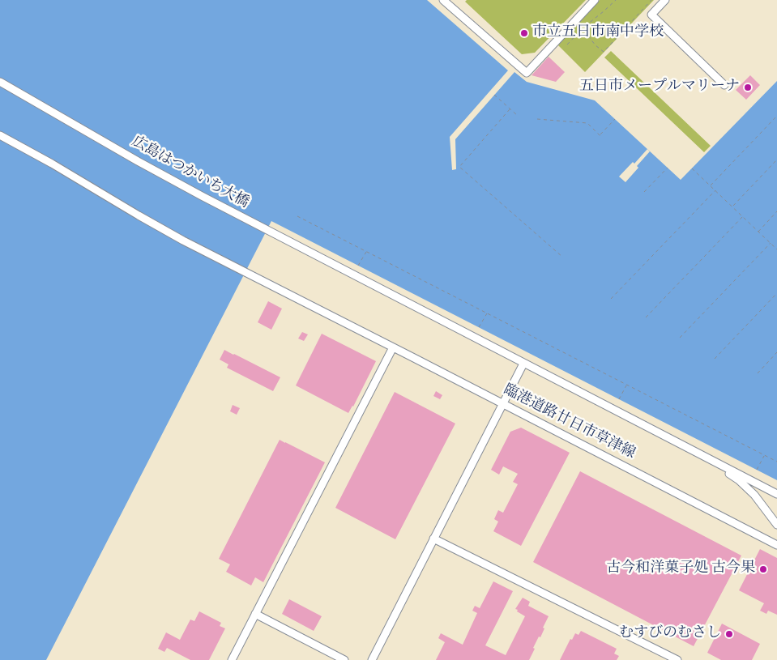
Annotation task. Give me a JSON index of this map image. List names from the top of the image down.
{
  "streets": {
    "street": ["広島はつかいち大橋", "臨港道路廿日市草津線"]
  },
  "places": [
    "市立五日市南中学校",
    "五日市メープルマリーナ",
    "古今和洋菓子処 古今果",
    "むすびのむさし"
  ]
}
